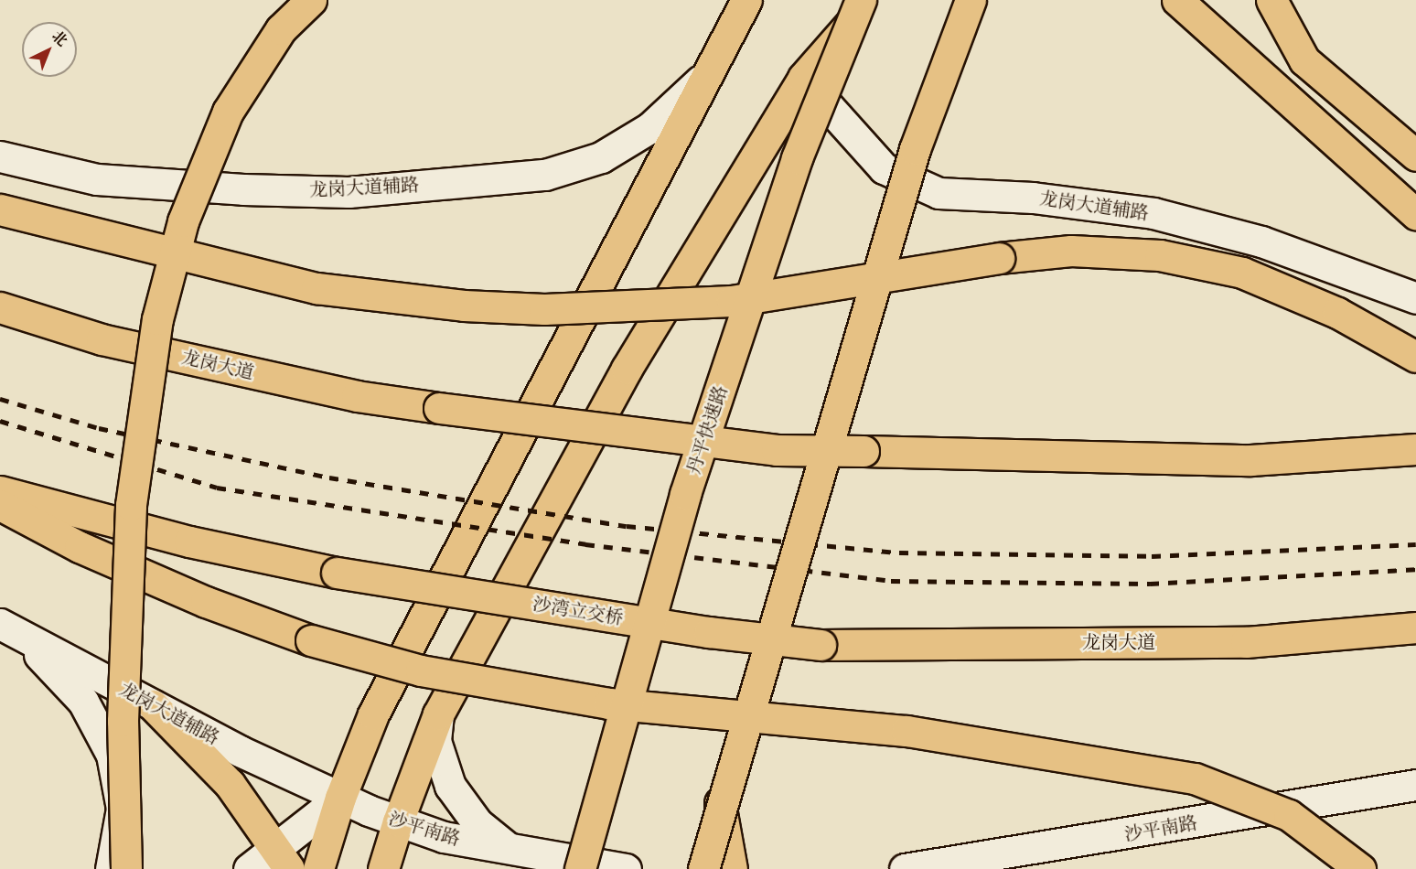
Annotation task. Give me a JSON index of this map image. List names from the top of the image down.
{
  "streets": {
    "main road": [
      "龙岗大道辅路",
      "龙岗大道",
      "丹平快速路",
      "沙湾立交桥",
      "沙平南路"
    ]
  },
  "crossings": [
    ["龙岗大道辅路", "沙平南路"],
    ["龙岗大道", "沙湾立交桥"],
    ["丹平快速路", "沙平南路"]
  ],
  "north": "top right"
}
